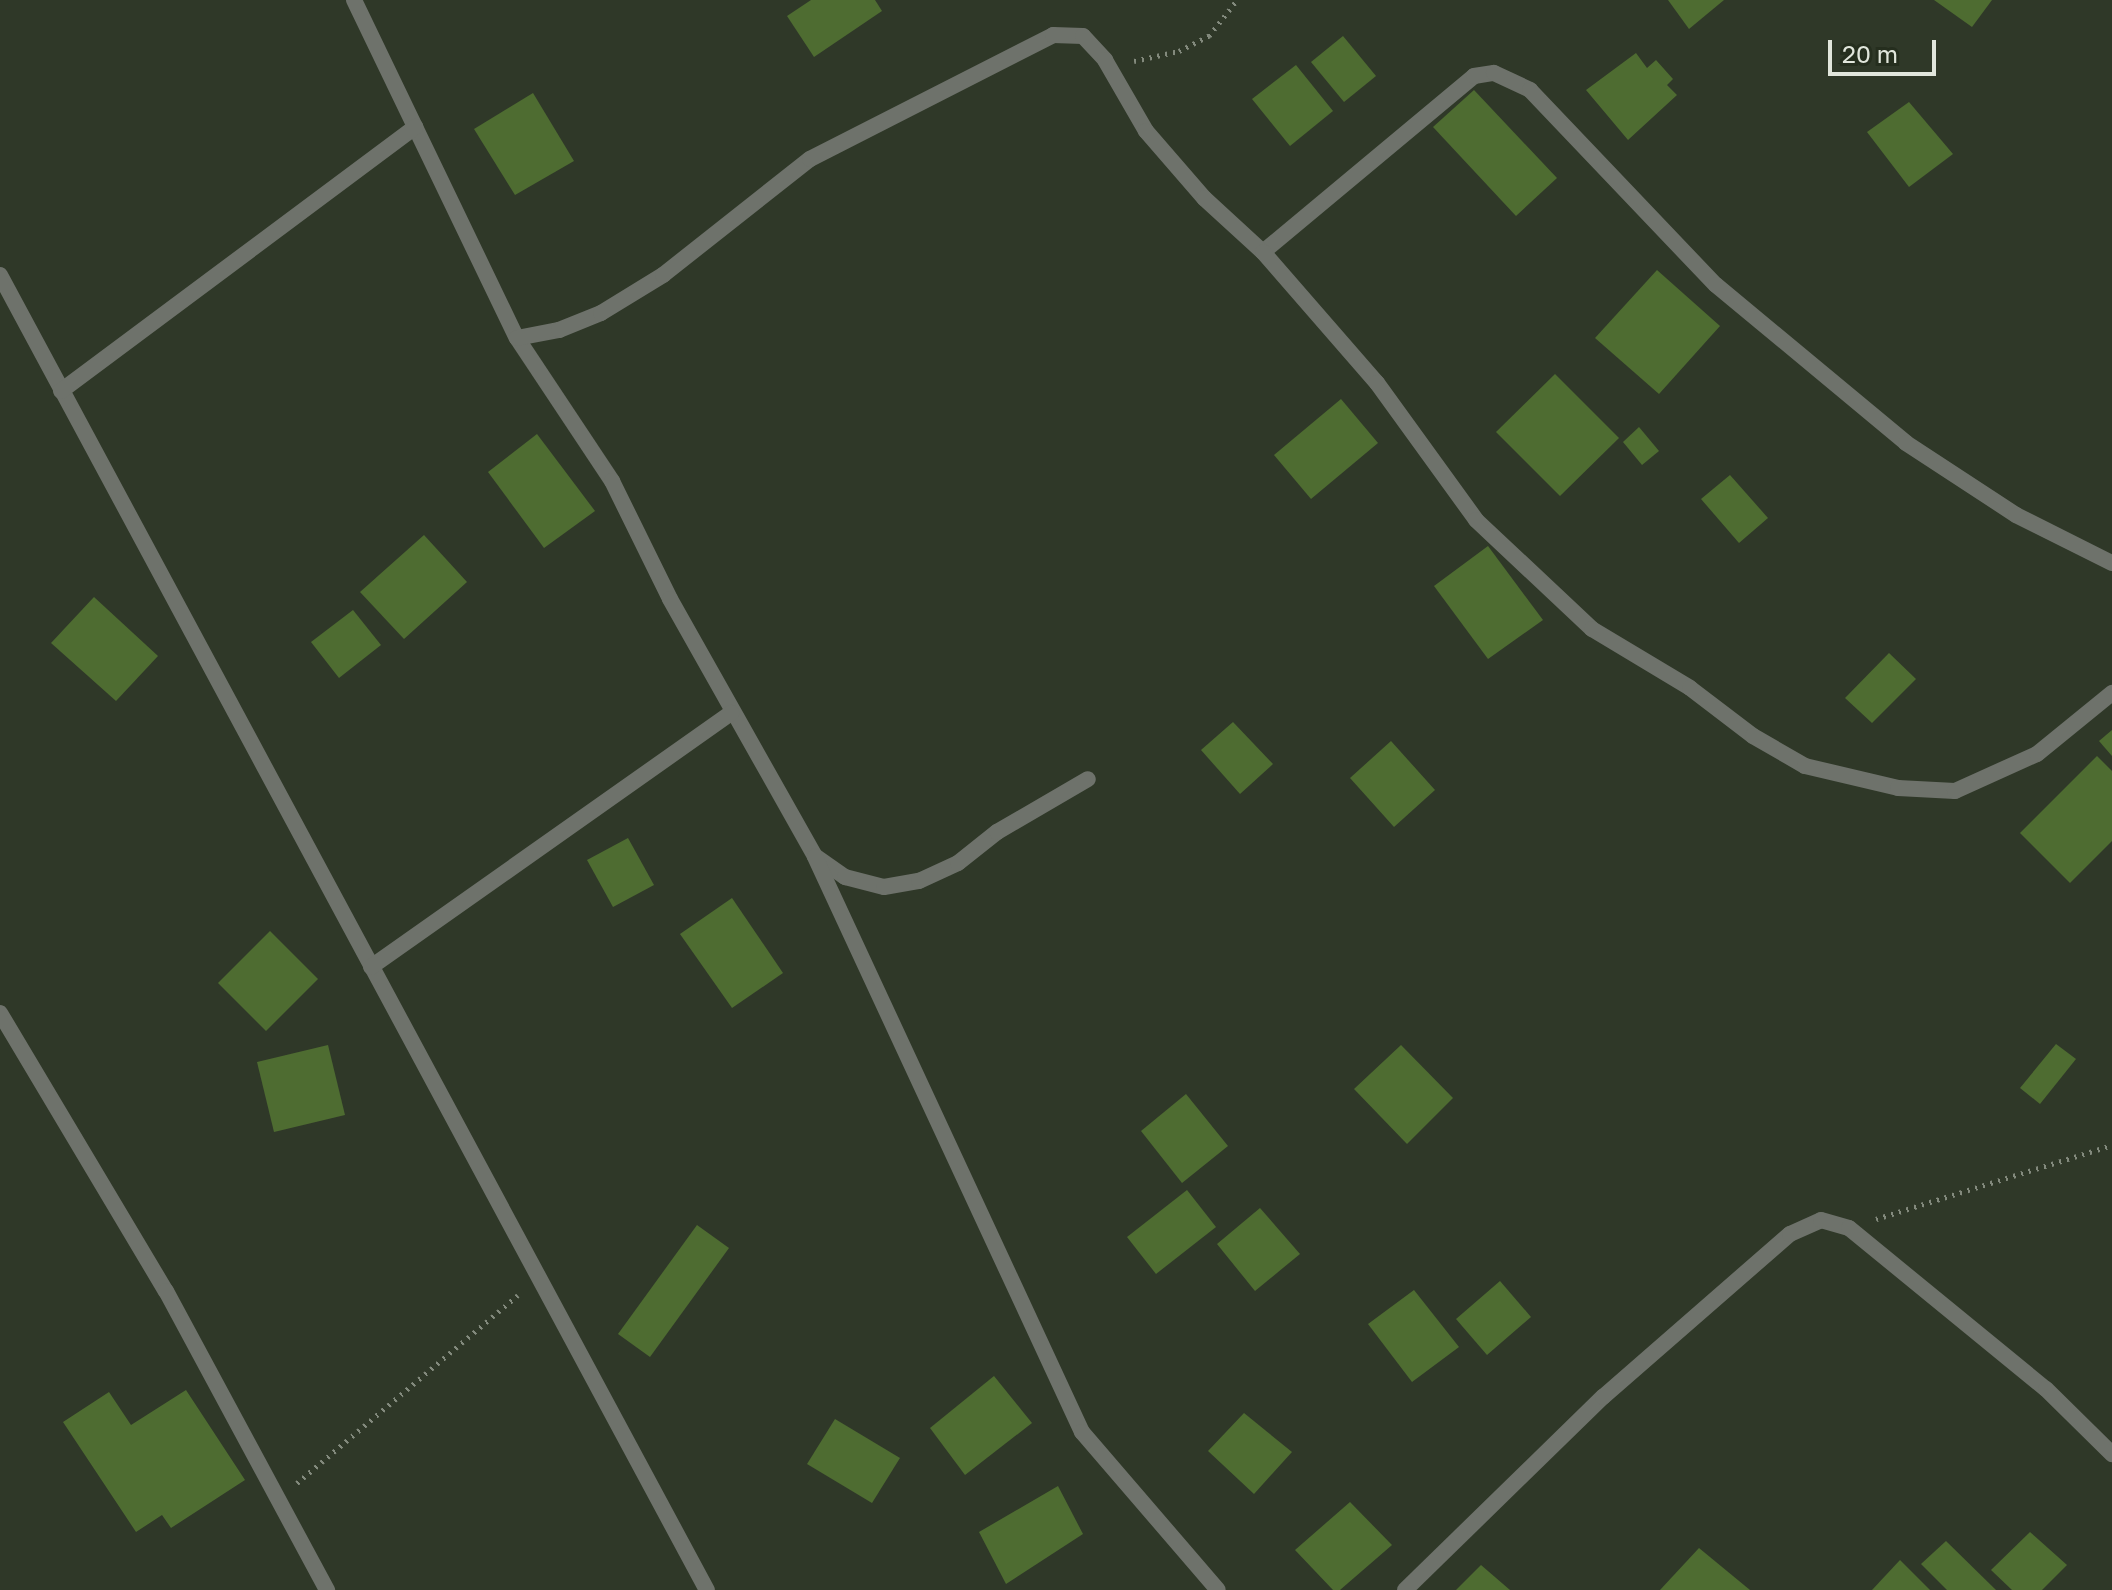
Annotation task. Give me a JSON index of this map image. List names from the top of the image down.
{
  "scale_bar": "20 m"
}
